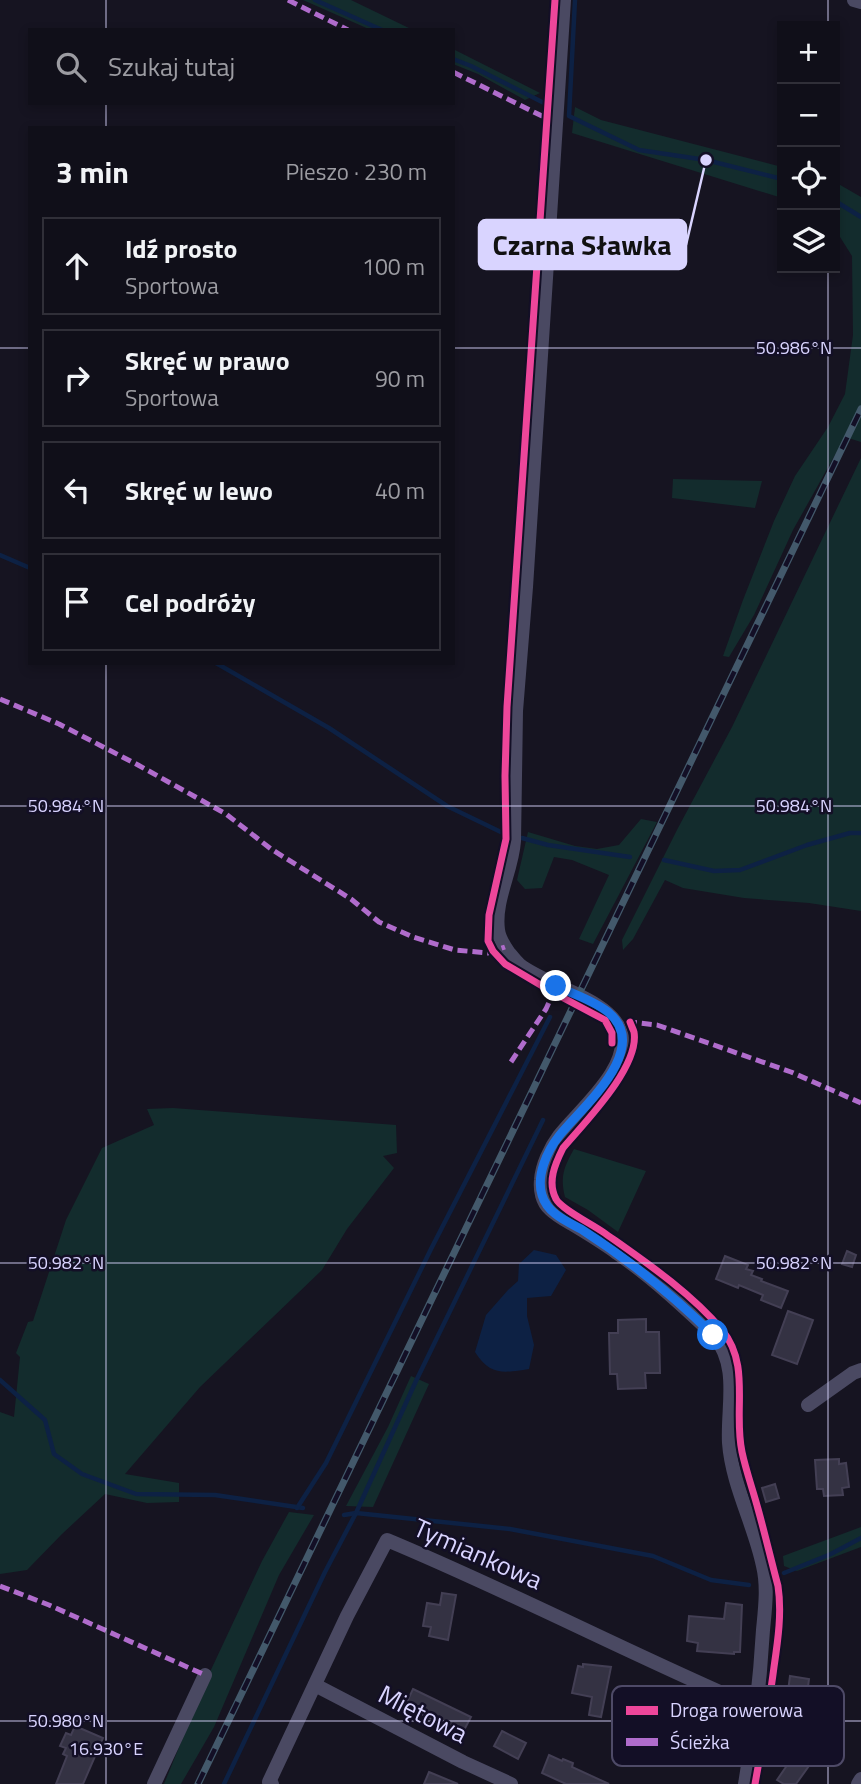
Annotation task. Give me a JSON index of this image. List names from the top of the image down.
{
  "streets": {
    "street": ["Tymiankowa", "Miętowa"]
  },
  "crossings": [
    ["Tymiankowa", "Miętowa"]
  ],
  "places": ["Czarna Sławka"],
  "legend": ["Droga rowerowa", "Ścieżka"],
  "page": {
    "map_buttons": ["+", "−"],
    "search": "Szukaj tutaj",
    "heading": ["3 min", "Pieszo · 230 m"],
    "list": [
      ["Idź prosto", "Sportowa", "100 m"],
      ["Skręć w prawo", "Sportowa", "90 m"],
      ["Skręć w lewo", "40 m"],
      "Cel podróży"
    ]
  },
  "coordinates": [
    "50.986°N",
    "50.984°N",
    "50.982°N",
    "50.980°N",
    "16.930°E"
  ]
}
